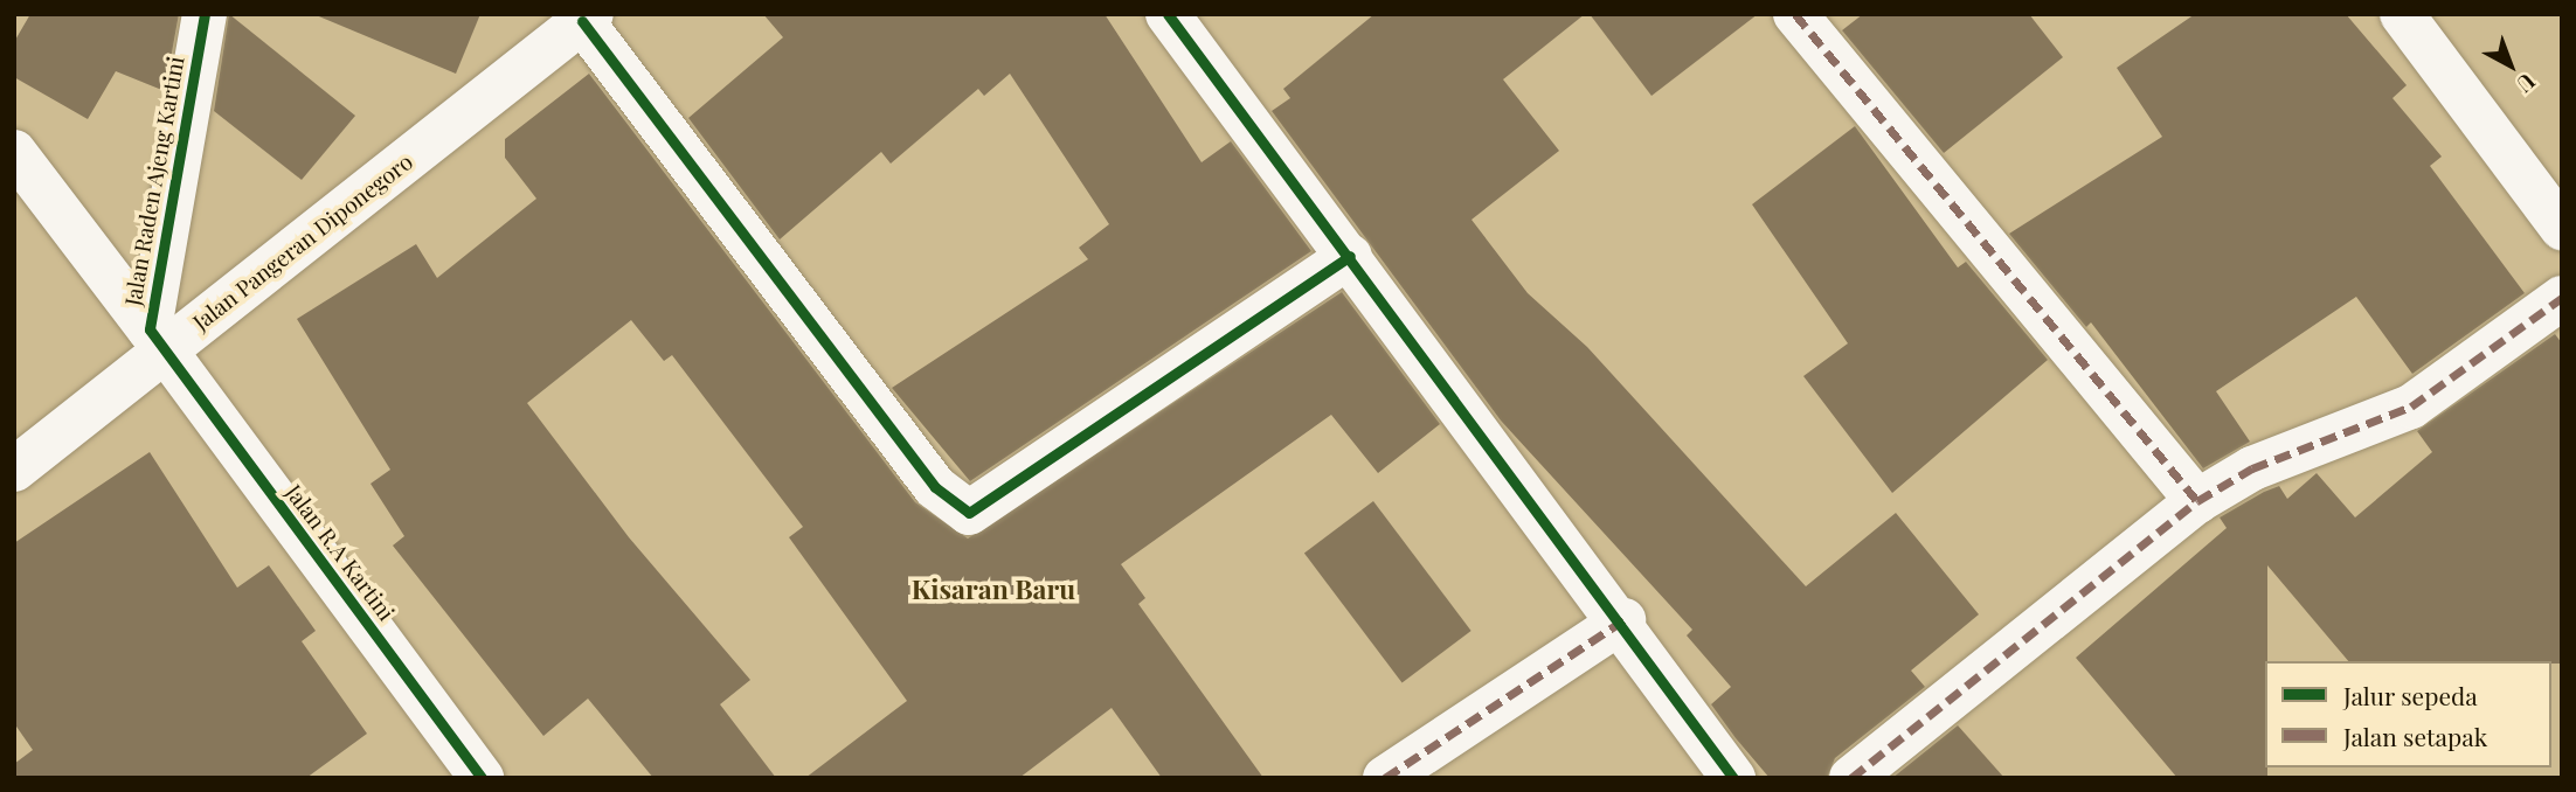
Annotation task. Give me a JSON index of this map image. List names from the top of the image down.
{
  "streets": {
    "street": ["Jalan Raden Ajeng Kartini", "Jalan Pangeran Diponegoro", "Jalan R.A Kartini"]
  },
  "crossings": [
    ["Jalan Raden Ajeng Kartini", "Jalan Pangeran Diponegoro"],
    ["Jalan Raden Ajeng Kartini", "Jalan R.A Kartini"],
    ["Jalan Pangeran Diponegoro", "Jalan R.A Kartini"]
  ],
  "districts": ["Kisaran Baru"],
  "legend": ["Jalur sepeda", "Jalan setapak"],
  "north": "bottom right"
}
